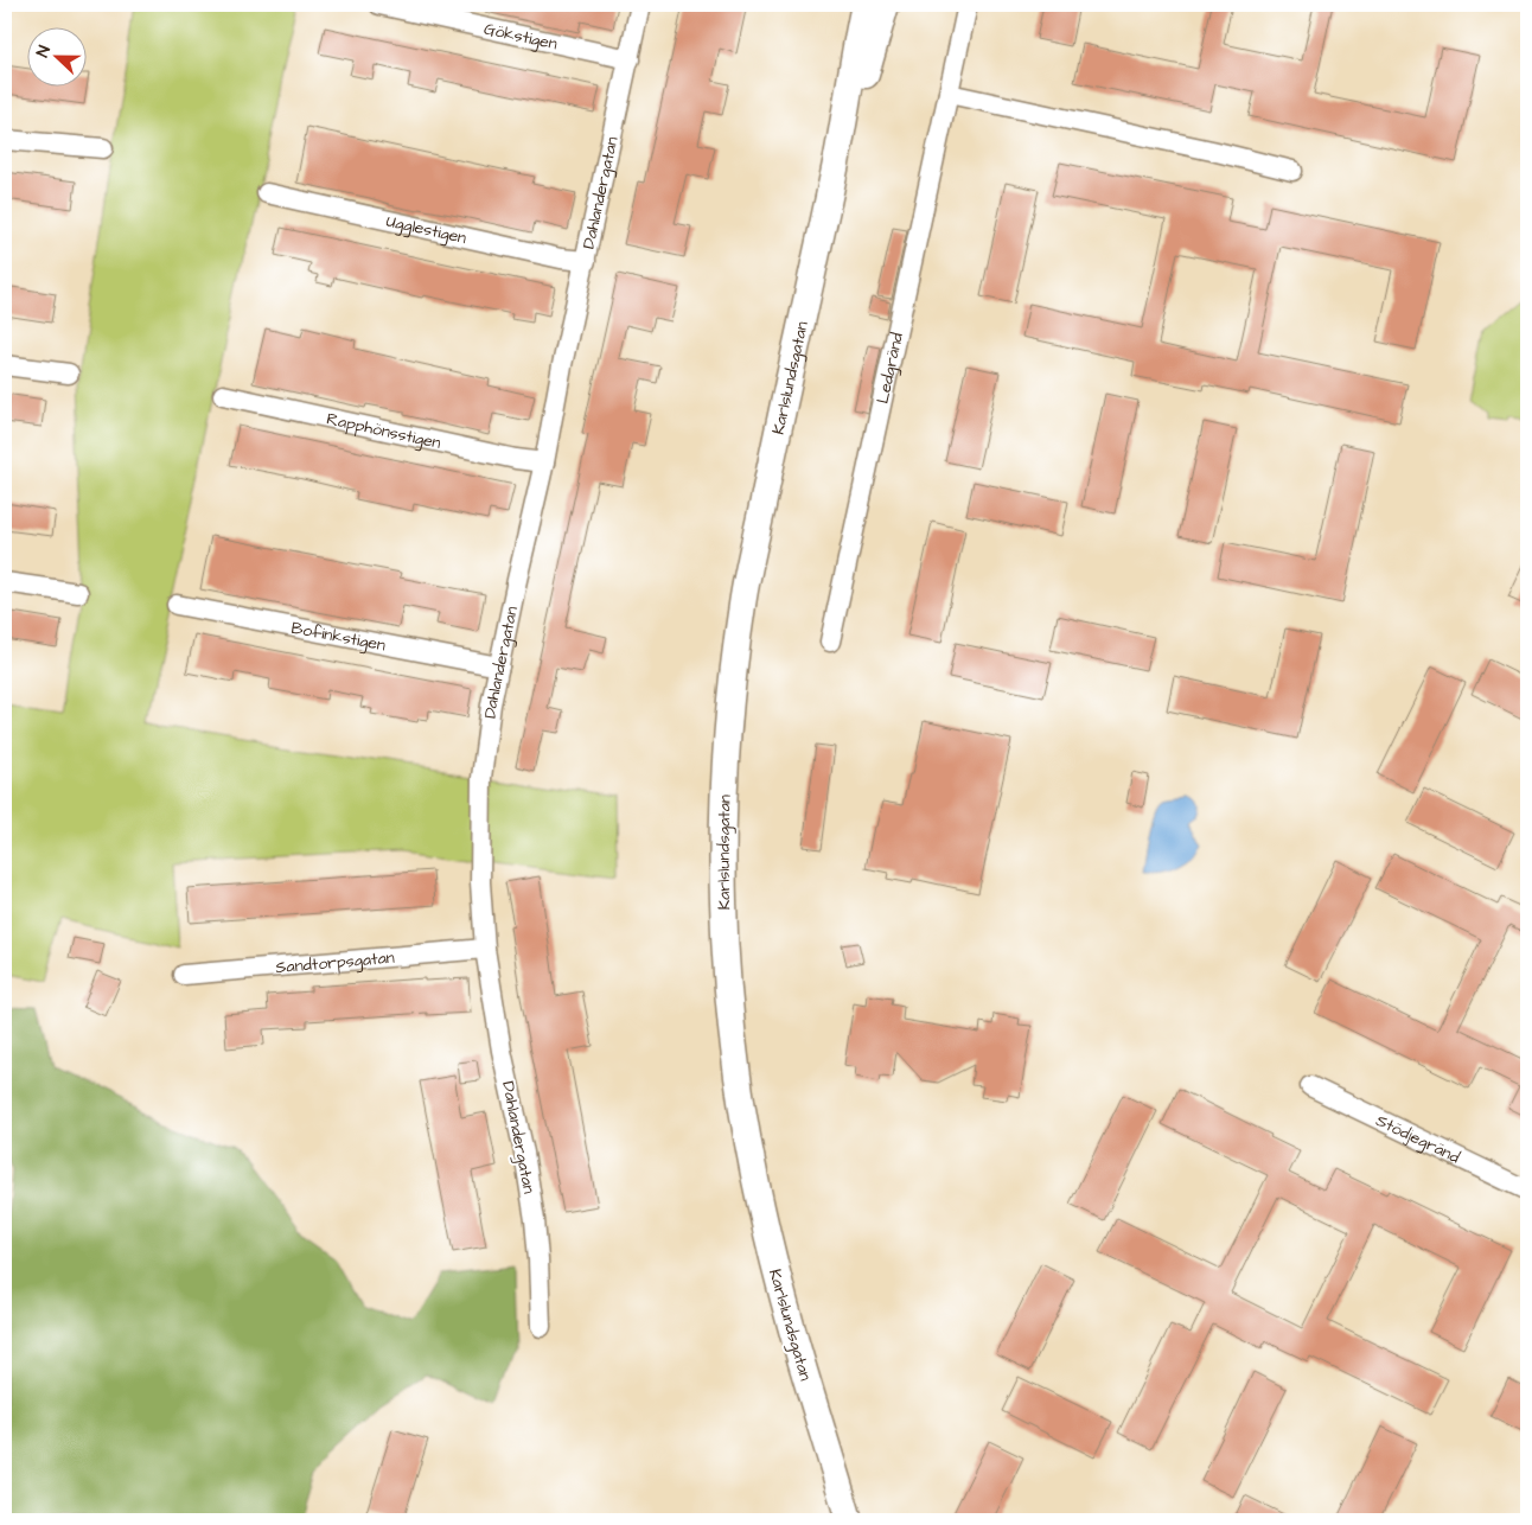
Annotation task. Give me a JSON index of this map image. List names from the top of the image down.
{
  "streets": {
    "main road": ["Karlslundsgatan"],
    "street": [
      "Gökstigen",
      "Dahlandergatan",
      "Ugglestigen",
      "Ledgränd",
      "Rapphönsstigen",
      "Bofinkstigen",
      "Sandtorpsgatan",
      "Stödjegränd"
    ]
  },
  "crossings": [
    ["Gökstigen", "Dahlandergatan"],
    ["Dahlandergatan", "Ugglestigen"],
    ["Dahlandergatan", "Rapphönsstigen"],
    ["Dahlandergatan", "Bofinkstigen"],
    ["Dahlandergatan", "Sandtorpsgatan"]
  ],
  "north": "left"
}
